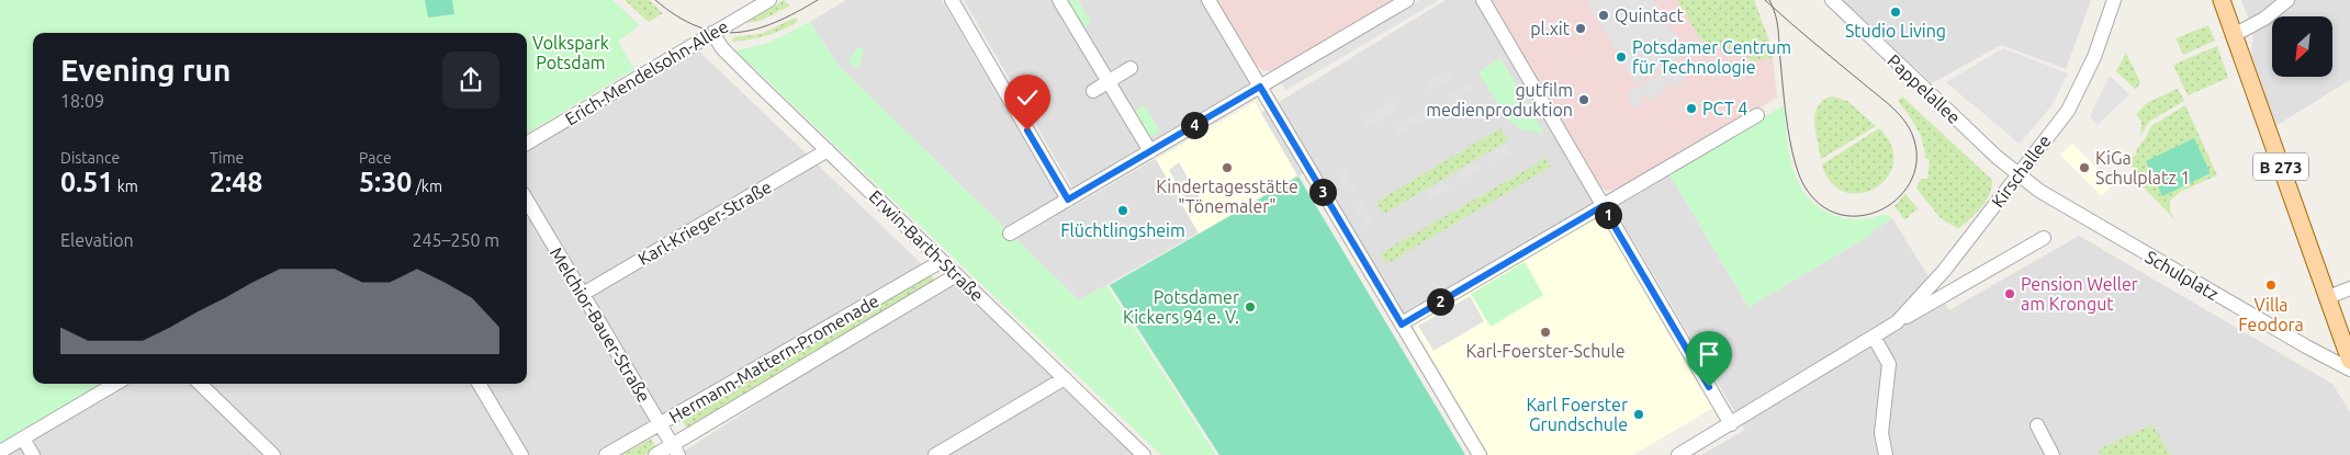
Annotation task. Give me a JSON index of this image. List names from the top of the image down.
{
  "streets": {
    "main road": ["B 273"],
    "street": [
      "Erich-Mendelsohn-Allee",
      "Pappelallee",
      "Kirschallee",
      "Karl-Krieger-Straße",
      "Erwin-Barth-Straße",
      "Schulplatz",
      "Melchior-Bauer-Straße",
      "Hermann-Mattern-Promenade"
    ]
  },
  "crossings": [
    ["Erich-Mendelsohn-Allee", "Erwin-Barth-Straße"],
    ["Pappelallee", "Kirschallee"],
    ["Pappelallee", "Schulplatz"],
    ["Kirschallee", "Schulplatz"],
    ["Karl-Krieger-Straße", "Erwin-Barth-Straße"],
    ["Karl-Krieger-Straße", "Melchior-Bauer-Straße"],
    ["Erwin-Barth-Straße", "Hermann-Mattern-Promenade"],
    ["Melchior-Bauer-Straße", "Hermann-Mattern-Promenade"]
  ],
  "parks": ["Volkspark Potsdam"],
  "places": [
    "Studio Living",
    "Quintact",
    "pl.xit",
    "Potsdamer Centrum für Technologie",
    "gutfilm medienproduktion",
    "PCT 4",
    "Kindertagesstätte \"Tönemaler\"",
    "KiGa Schulplatz 1",
    "Flüchtlingsheim",
    "Villa Feodora",
    "Pension Weller am Krongut",
    "Potsdamer Kickers 94 e. V.",
    "Karl-Foerster-Schule",
    "Karl Foerster Grundschule"
  ],
  "north": "bottom left",
  "page": {
    "heading": ["Evening run", "18:09"],
    "pins": [
      "4",
      "3",
      "1",
      "2"
    ],
    "stats": [
      ["Distance", "0.51 km"],
      ["Time", "2:48"],
      ["Pace", "5:30 /km"]
    ],
    "chart": ["Elevation", "245–250 m"]
  }
}
